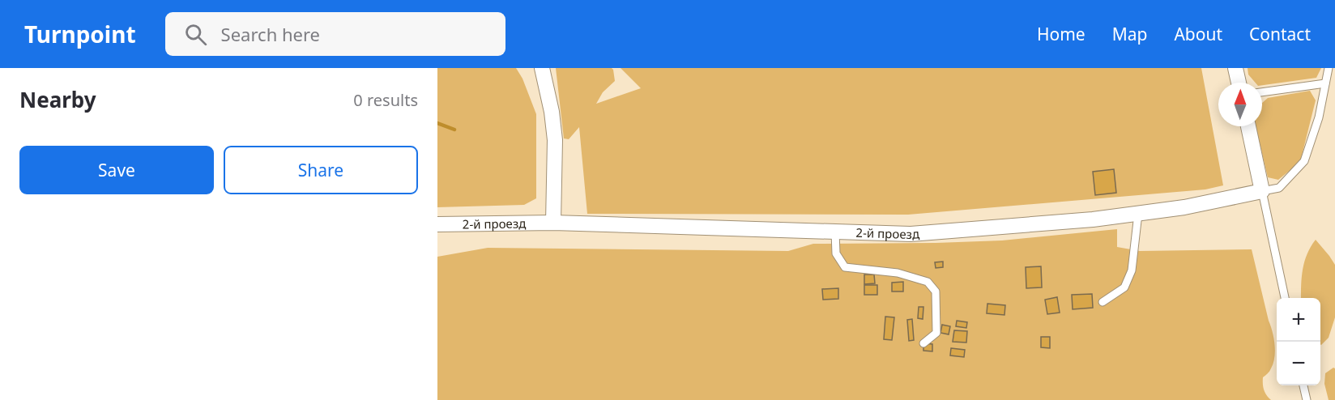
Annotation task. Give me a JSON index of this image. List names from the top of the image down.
{
  "streets": {
    "street": ["2-й проезд"]
  },
  "north": "top",
  "page": {
    "header": "Turnpoint",
    "search": "Search here",
    "nav": [
      "Home",
      "Map",
      "About",
      "Contact"
    ],
    "heading": ["Nearby", "0 results"],
    "buttons": ["Save", "Share"],
    "map_buttons": ["+", "−"]
  }
}
